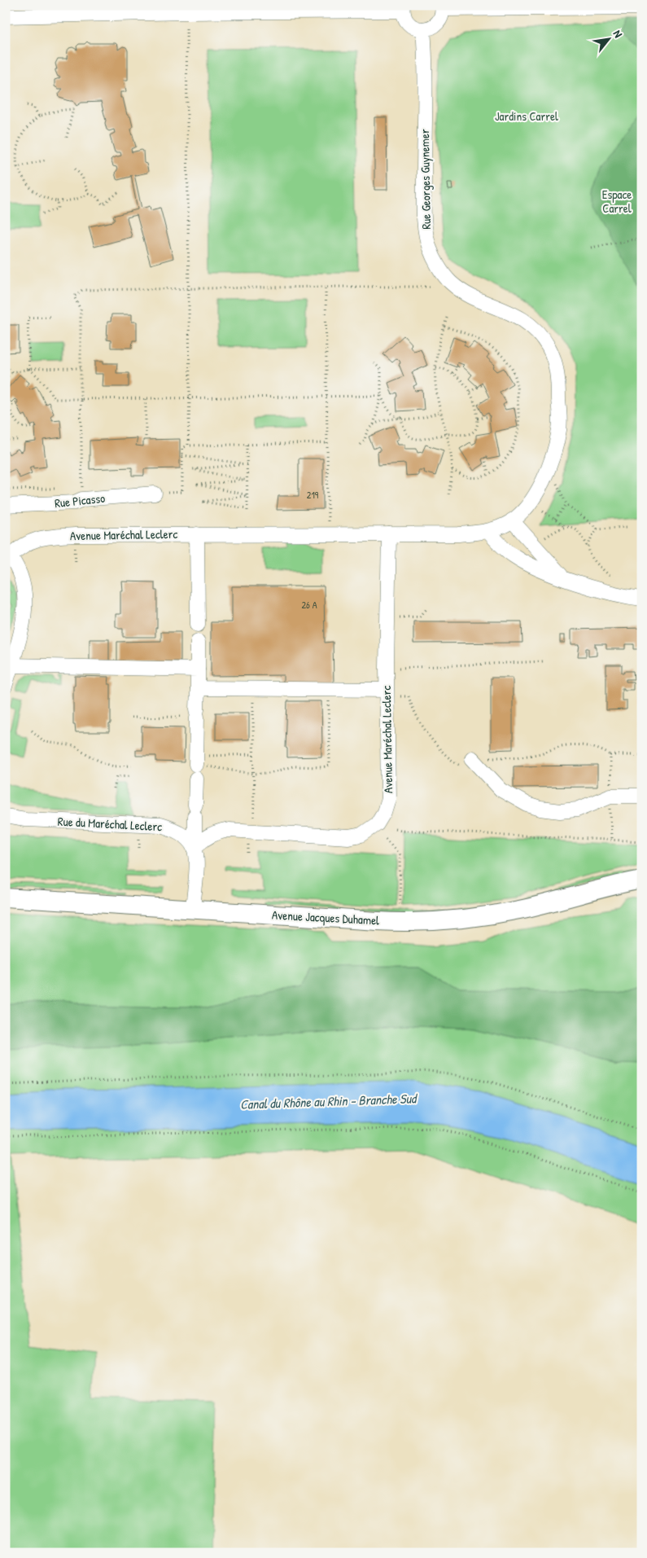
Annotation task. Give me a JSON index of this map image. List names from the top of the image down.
{
  "streets": {
    "main road": ["Avenue Jacques Duhamel"],
    "street": [
      "Rue Georges Guynemer",
      "Rue Picasso",
      "Avenue Maréchal Leclerc",
      "Rue du Maréchal Leclerc"
    ]
  },
  "crossings": [
    ["Rue Georges Guynemer", "Avenue Maréchal Leclerc"],
    ["Avenue Maréchal Leclerc", "Rue du Maréchal Leclerc"]
  ],
  "water": ["Canal du Rhône au Rhin - Branche Sud"],
  "parks": ["Jardins Carrel", "Espace Carrel"],
  "house_numbers": ["219", "26 A"],
  "north": "top right"
}
